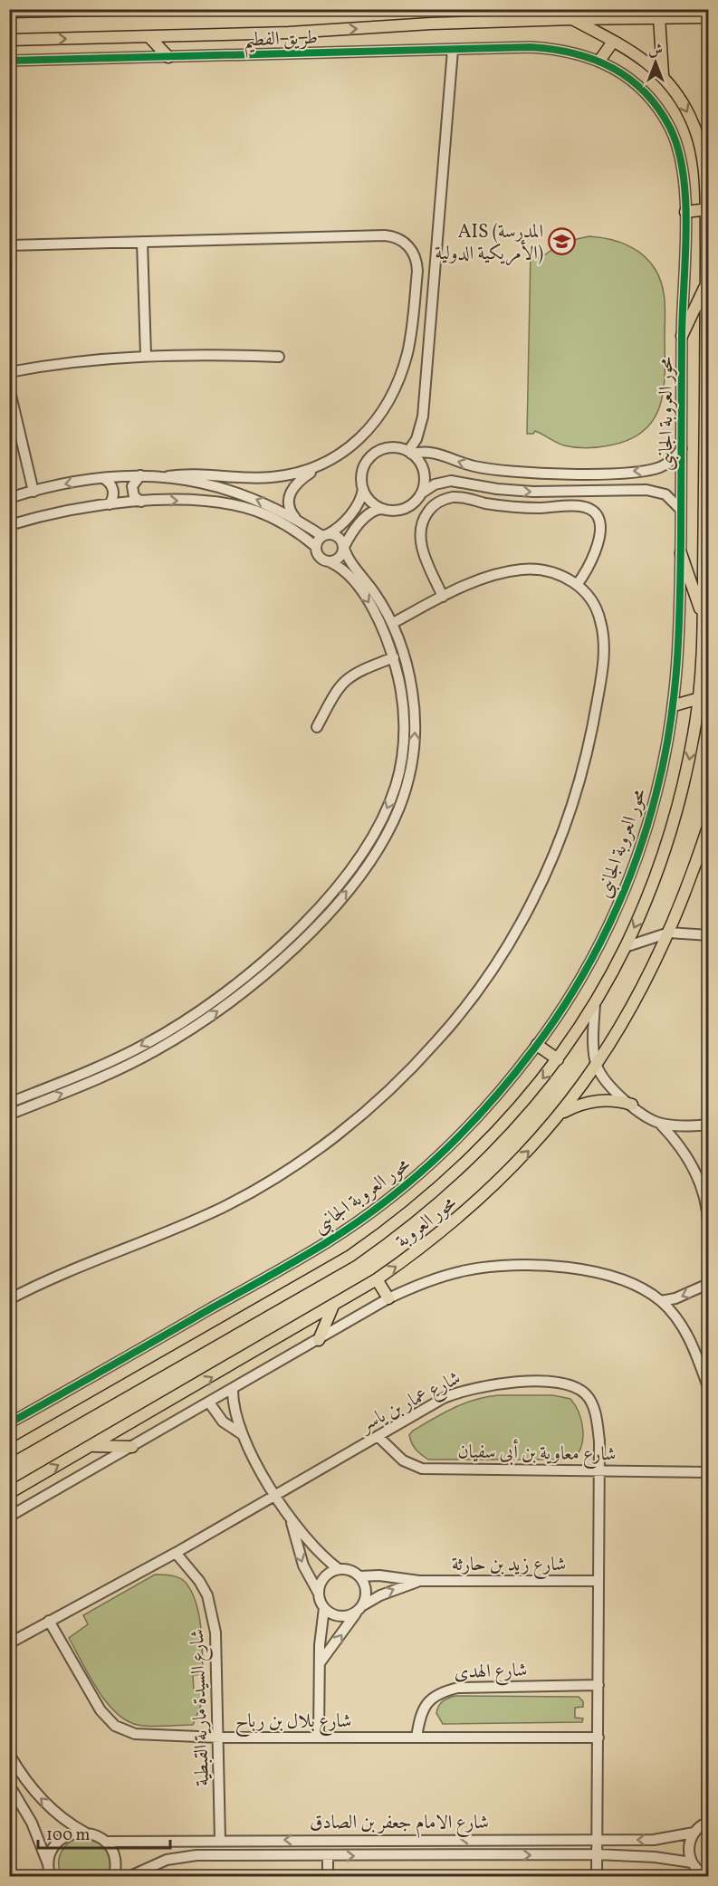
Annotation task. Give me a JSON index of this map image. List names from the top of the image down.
{
  "streets": {
    "main road": ["محور العروبة"],
    "street": [
      "طريق الفطيم",
      "محور العروبة الجانبى",
      "شارع عمار بن ياسر",
      "شارع معاوية بن أبى سفيان",
      "شارع زيد بن حارثة",
      "شارع الهدى",
      "شارع السيدة مارية القبطية",
      "شارع بلال بن رباح",
      "شارع الامام جعفر بن الصادق"
    ]
  },
  "crossings": [
    ["طريق الفطيم", "محور العروبة الجانبى"],
    ["شارع عمار بن ياسر", "شارع معاوية بن أبى سفيان"],
    ["شارع عمار بن ياسر", "شارع زيد بن حارثة"],
    ["شارع عمار بن ياسر", "شارع الهدى"],
    ["شارع عمار بن ياسر", "شارع السيدة مارية القبطية"],
    ["شارع عمار بن ياسر", "شارع بلال بن رباح"],
    ["شارع عمار بن ياسر", "شارع الامام جعفر بن الصادق"],
    ["شارع الهدى", "شارع بلال بن رباح"],
    ["شارع السيدة مارية القبطية", "شارع بلال بن رباح"],
    ["شارع السيدة مارية القبطية", "شارع الامام جعفر بن الصادق"]
  ],
  "places": {
    "school or university": ["AIS (المدرسة الأمريكية الدولية)"]
  },
  "scale_bar": "100 m",
  "north": "top"
}
